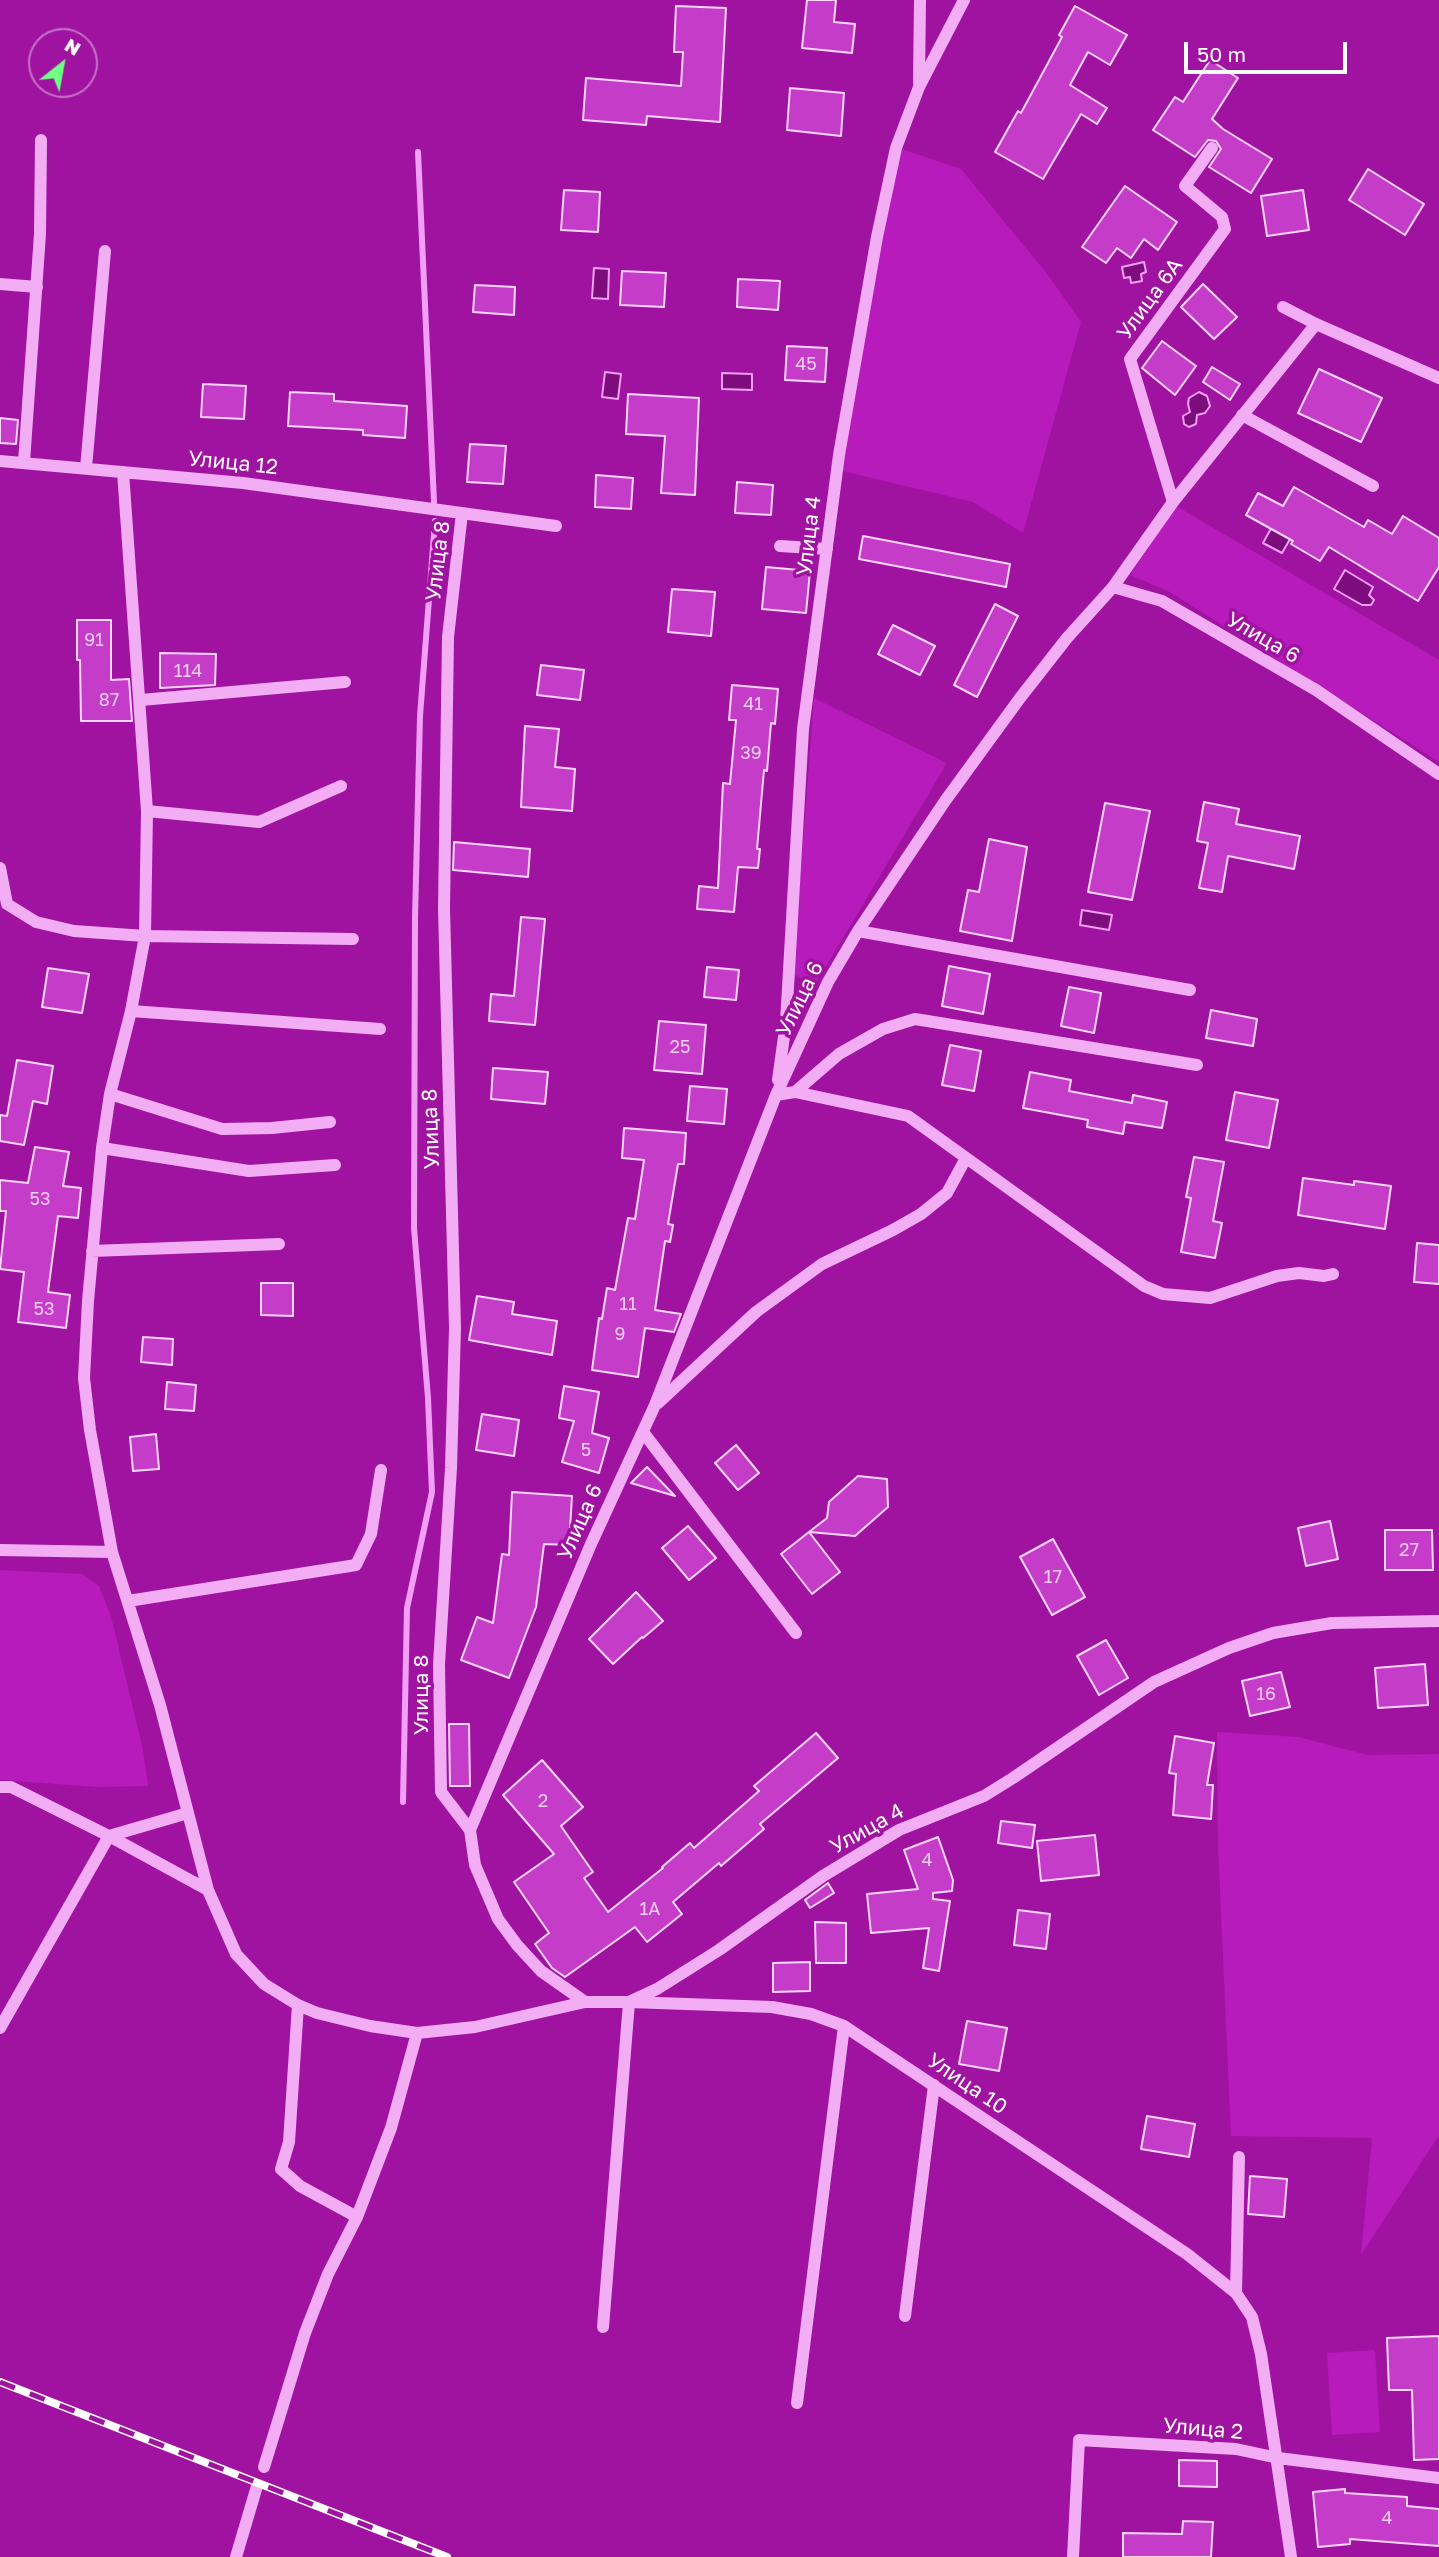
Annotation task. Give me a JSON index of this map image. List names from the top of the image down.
{
  "streets": {
    "street": [
      "Улица 6A",
      "Улица 12",
      "Улица 4",
      "Улица 8",
      "Улица 6",
      "Улица 10",
      "Улица 2"
    ]
  },
  "crossings": [
    ["Улица 12", "Улица 8"],
    ["Улица 12", "Улица 10"],
    ["Улица 4", "Улица 6"],
    ["Улица 4", "Улица 10"],
    ["Улица 8", "Улица 6"],
    ["Улица 10", "Улица 2"]
  ],
  "house_numbers": [
    "45",
    "91",
    "114",
    "87",
    "41",
    "39",
    "25",
    "53",
    "11",
    "53",
    "9",
    "5",
    "27",
    "17",
    "16",
    "2",
    "4",
    "1А",
    "4"
  ],
  "scale_bar": "50 m",
  "north": "top right"
}
